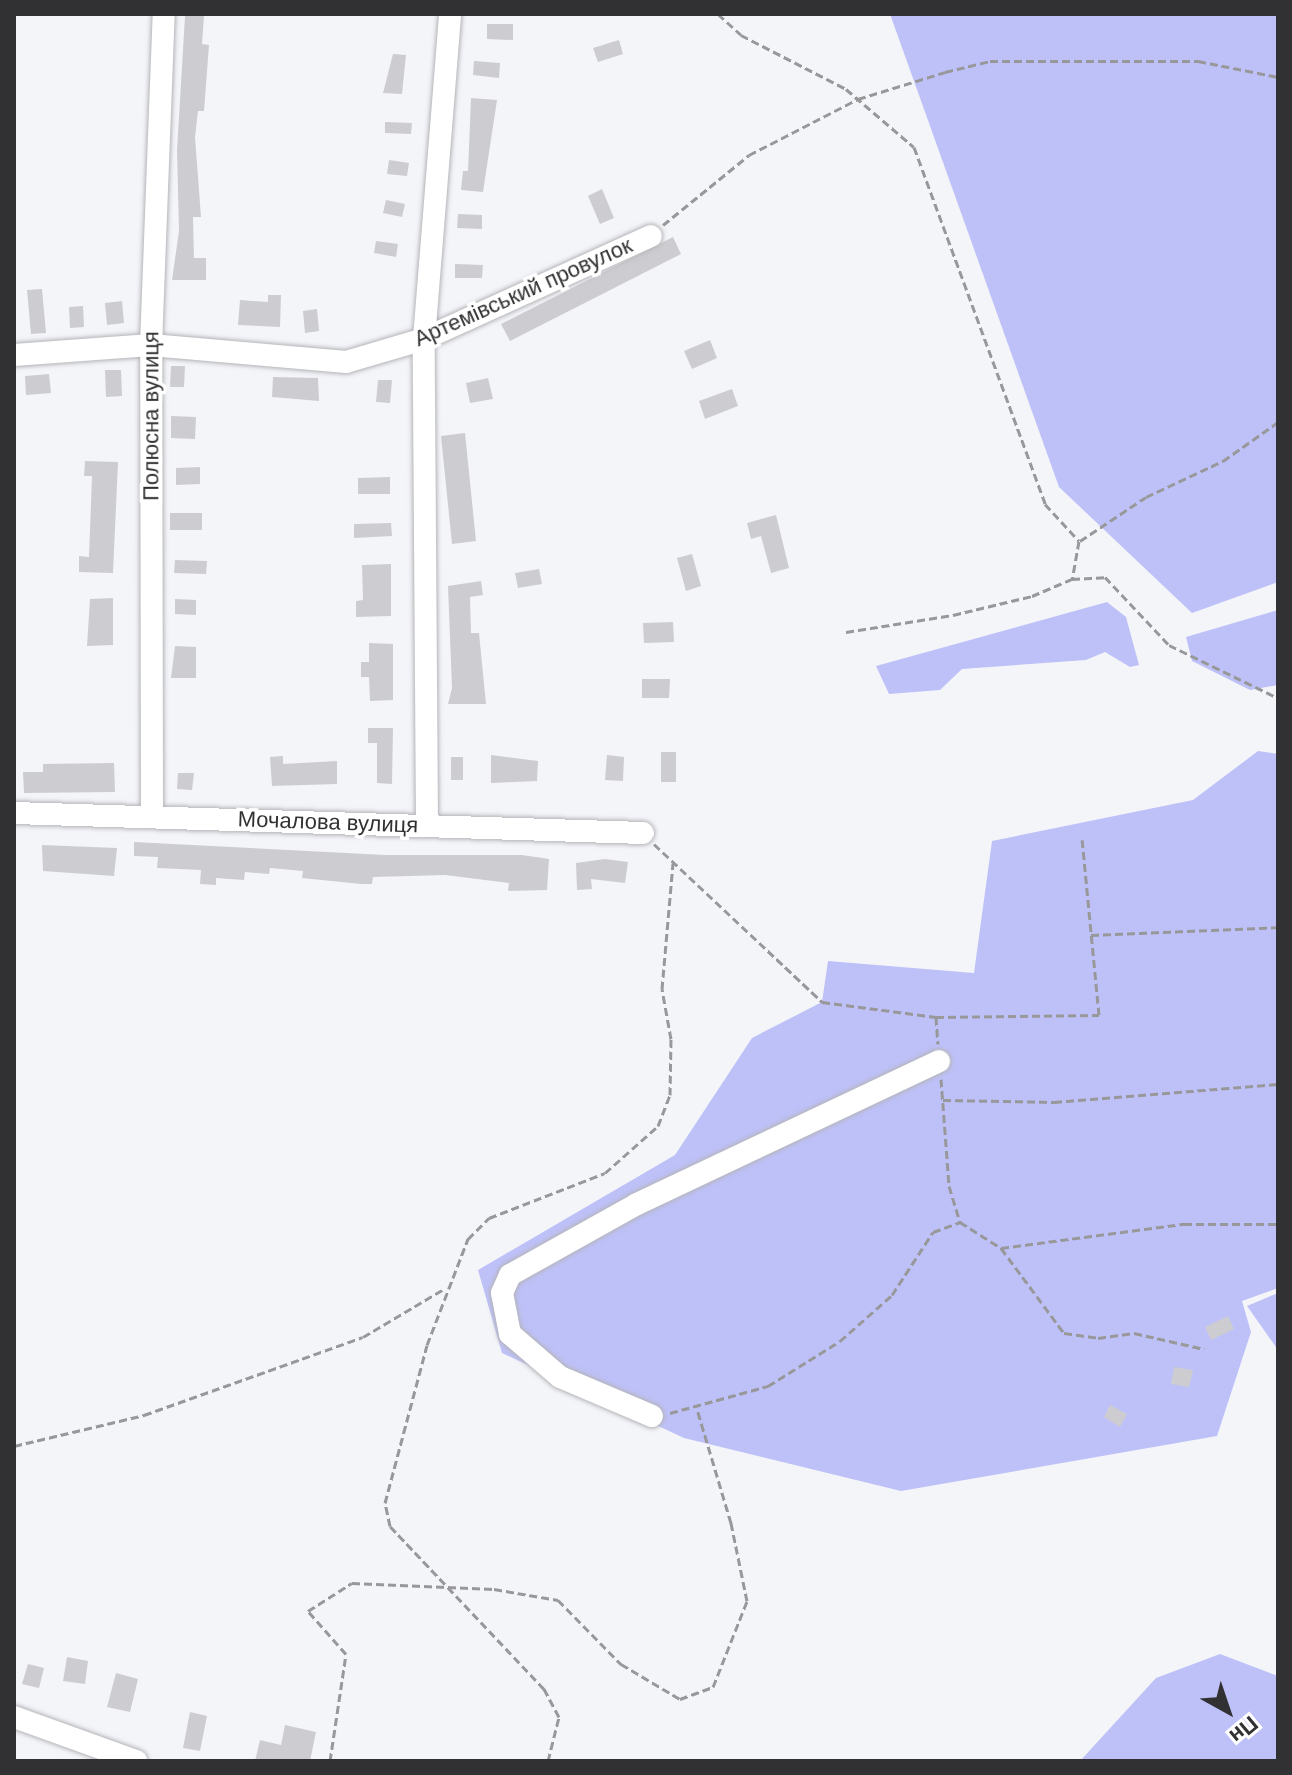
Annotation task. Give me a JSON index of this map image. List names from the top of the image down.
{
  "streets": {
    "street": ["Артемівський провулок", "Полюсна вулиця", "Мочалова вулиця"]
  },
  "crossings": [
    ["Артемівський провулок", "Полюсна вулиця"],
    ["Полюсна вулиця", "Мочалова вулиця"]
  ],
  "north": "bottom right"
}
